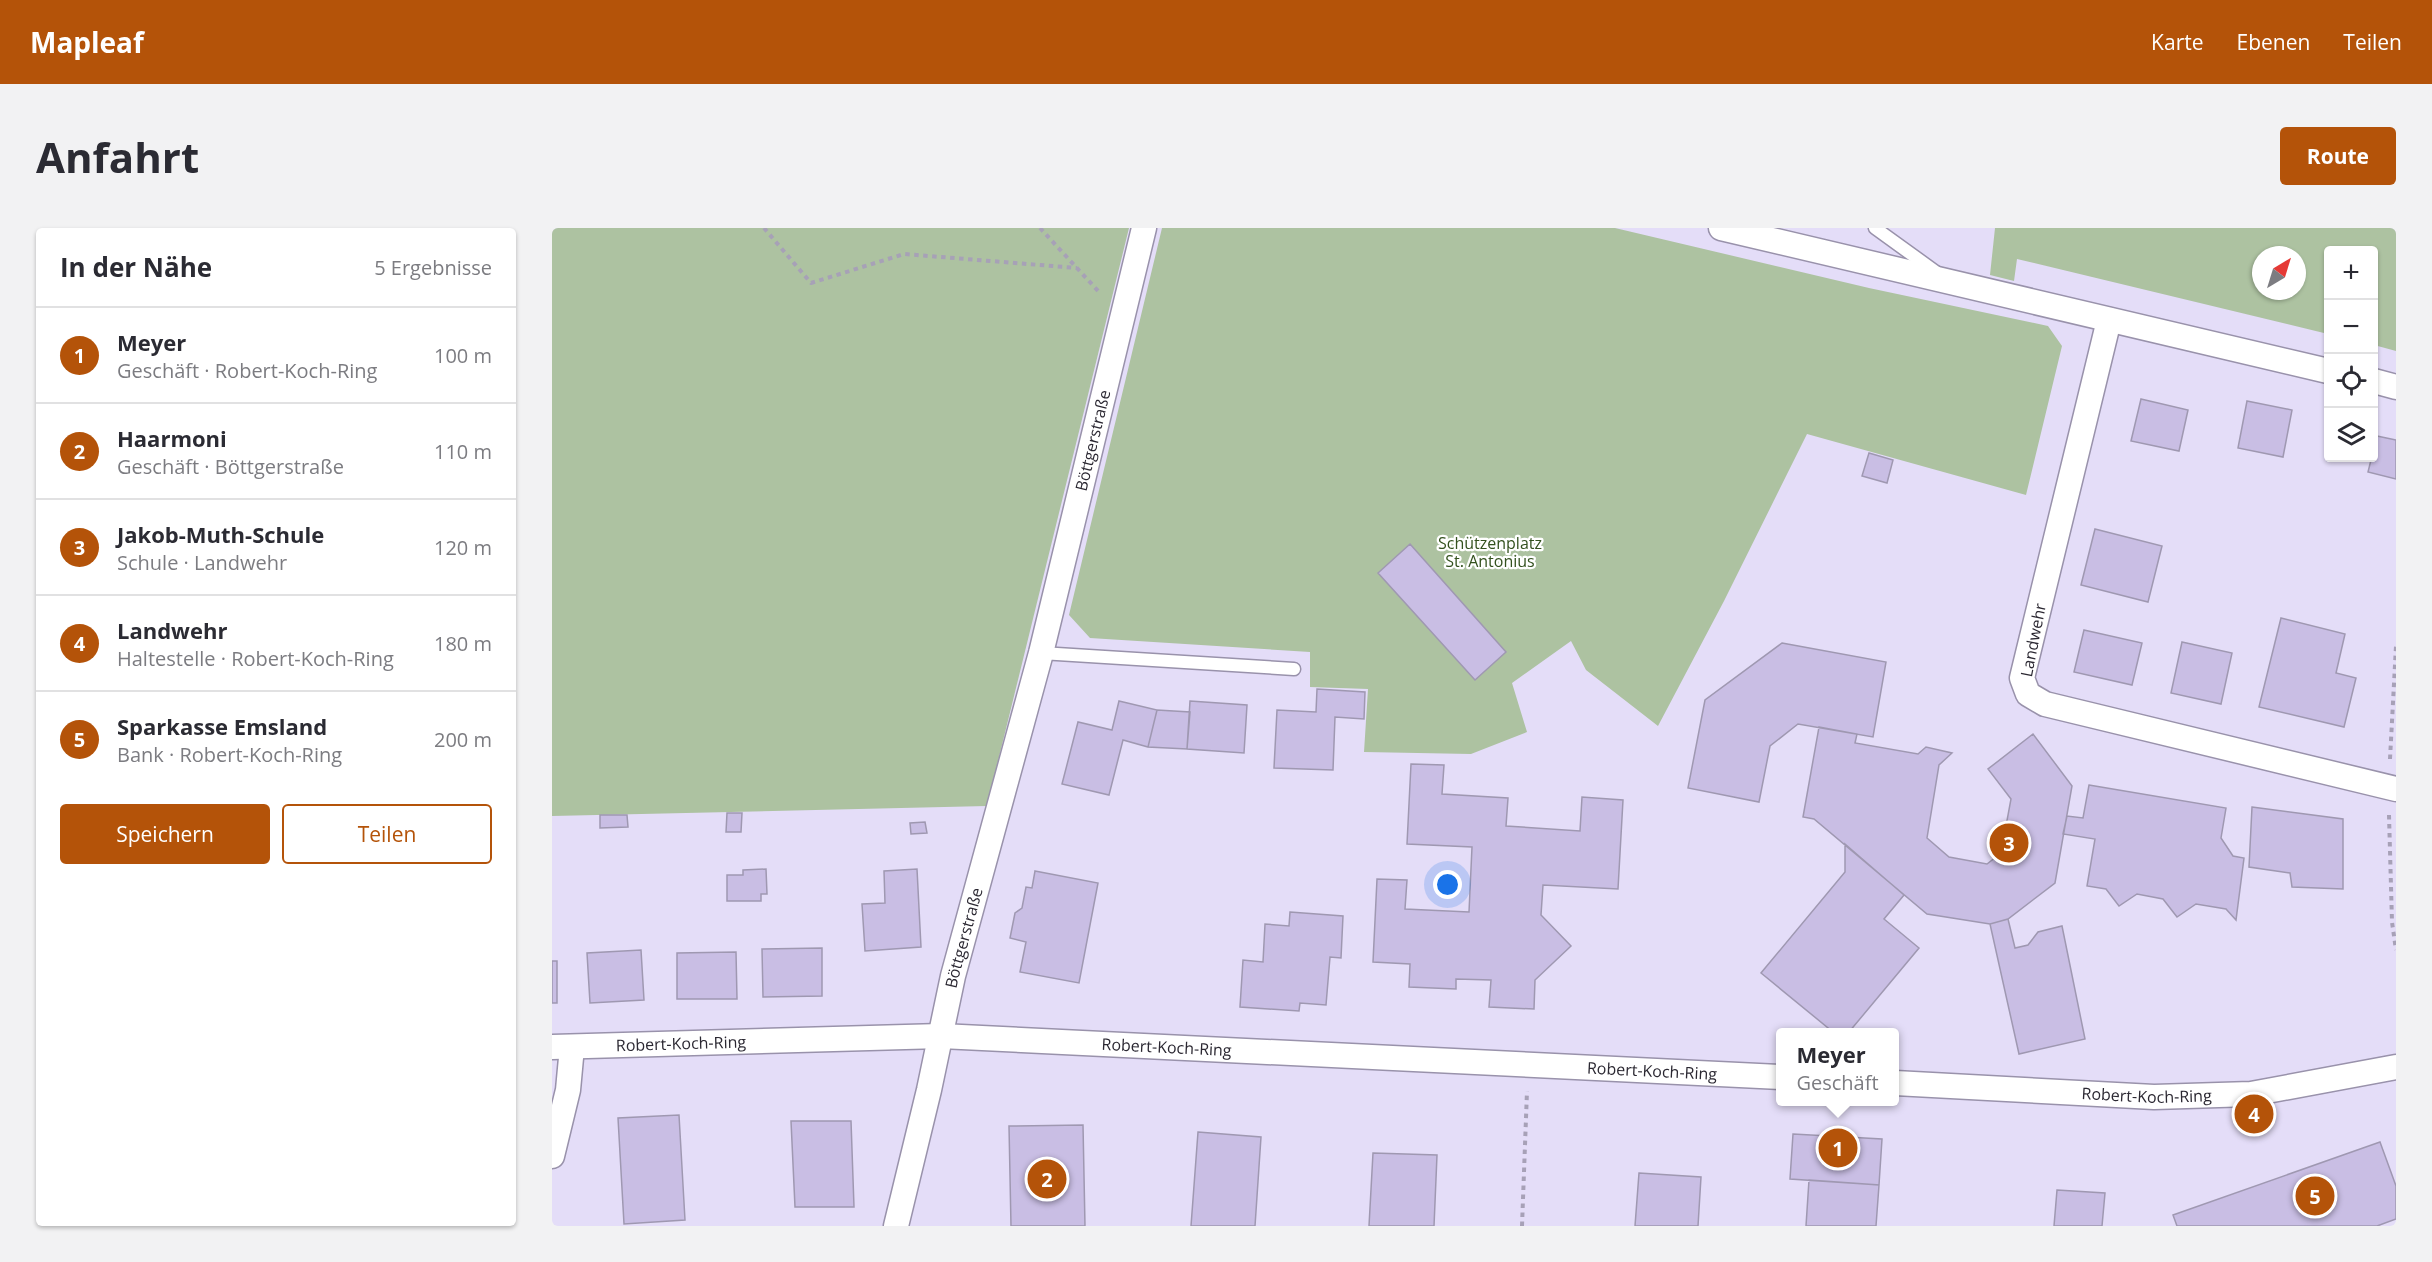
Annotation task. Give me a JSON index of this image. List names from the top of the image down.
{
  "streets": {
    "street": ["Böttgerstraße", "Landwehr", "Robert-Koch-Ring"]
  },
  "crossings": [
    ["Böttgerstraße", "Robert-Koch-Ring"]
  ],
  "parks": ["Schützenplatz St. Antonius"],
  "north": "top right",
  "page": {
    "header": "Mapleaf",
    "nav": ["Karte", "Ebenen", "Teilen"],
    "buttons": [
      "Route",
      ["Speichern", "Teilen"]
    ],
    "title": "Anfahrt",
    "heading": ["In der Nähe", "5 Ergebnisse"],
    "map_buttons": ["+", "−"],
    "list": [
      {
        "mark": "1",
        "name": "Meyer",
        "note": "Geschäft · Robert-Koch-Ring",
        "value": "100 m"
      },
      {
        "mark": "2",
        "name": "Haarmoni",
        "note": "Geschäft · Böttgerstraße",
        "value": "110 m"
      },
      {
        "mark": "3",
        "name": "Jakob-Muth-Schule",
        "note": "Schule · Landwehr",
        "value": "120 m"
      },
      {
        "mark": "4",
        "name": "Landwehr",
        "note": "Haltestelle · Robert-Koch-Ring",
        "value": "180 m"
      },
      {
        "mark": "5",
        "name": "Sparkasse Emsland",
        "note": "Bank · Robert-Koch-Ring",
        "value": "200 m"
      }
    ],
    "pins": [
      "3",
      "4",
      "1",
      "2",
      "5"
    ],
    "popup": ["Meyer", "Geschäft"]
  }
}
